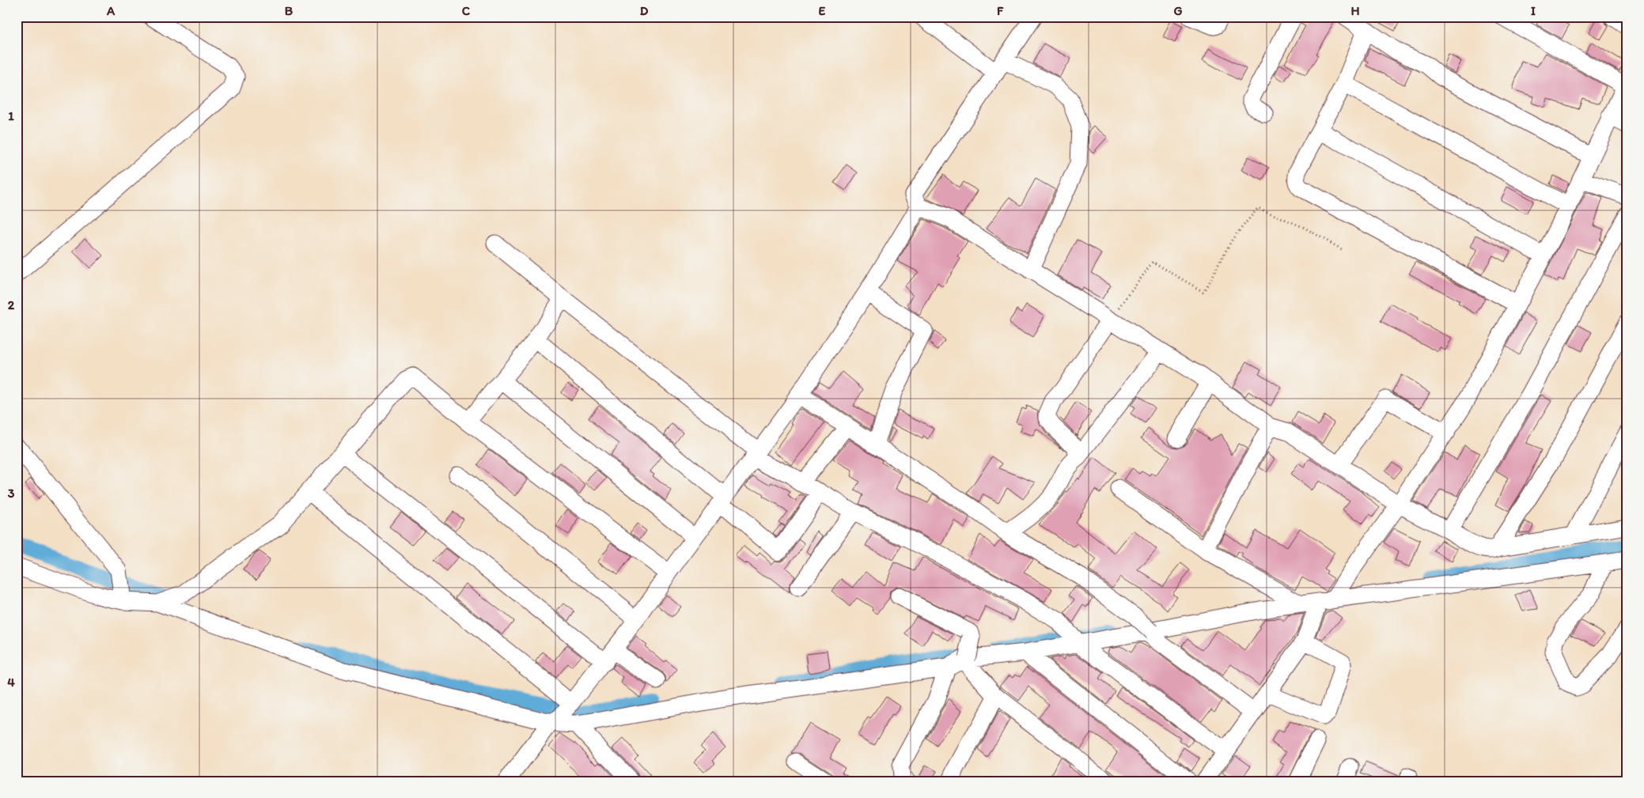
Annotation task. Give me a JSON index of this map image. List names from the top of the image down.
{
  "grid": {
    "columns": [
      "A",
      "B",
      "C",
      "D",
      "E",
      "F",
      "G",
      "H",
      "I"
    ],
    "rows": [
      "1",
      "2",
      "3",
      "4"
    ]
  }
}
